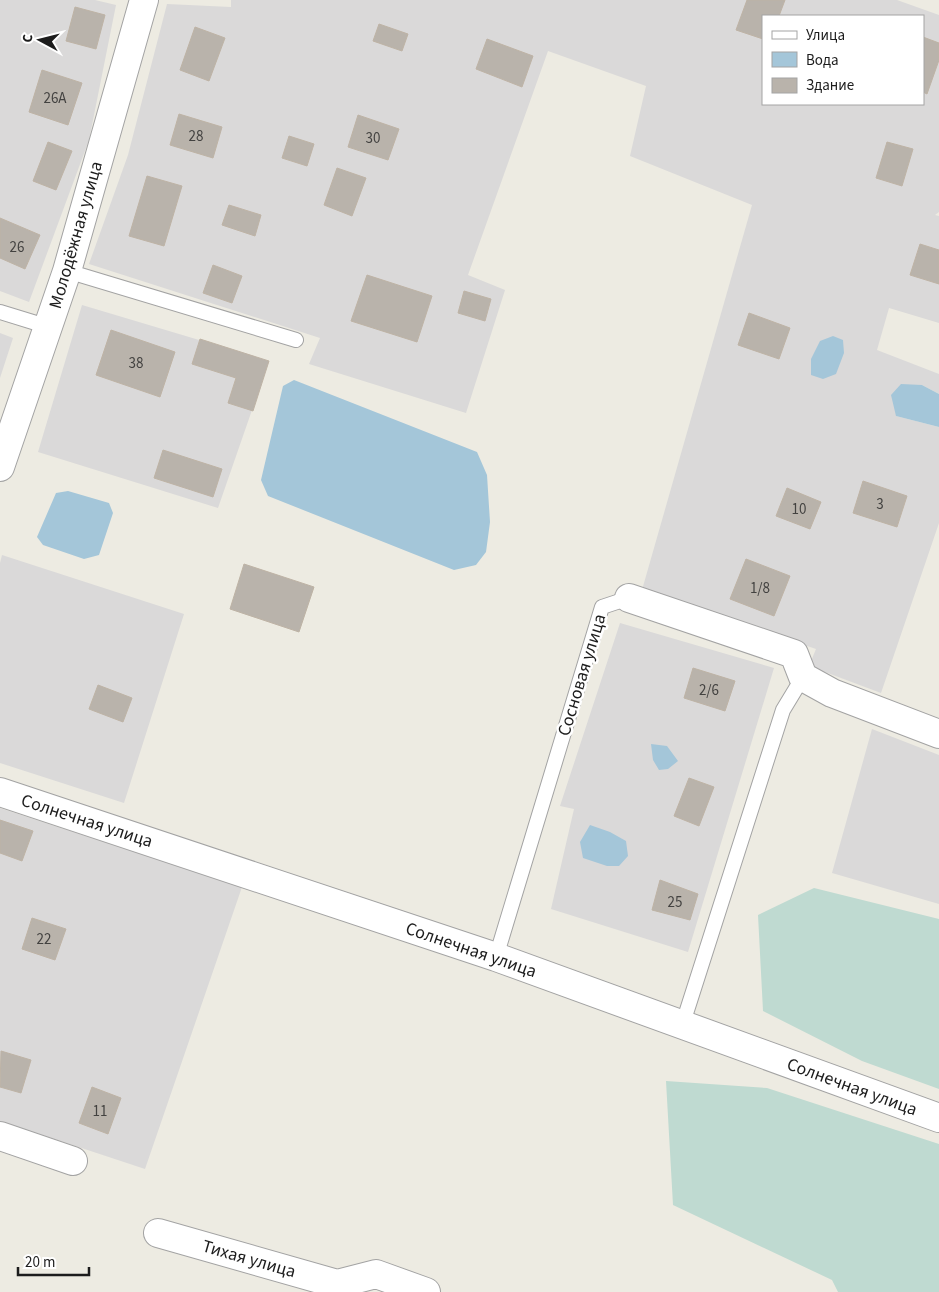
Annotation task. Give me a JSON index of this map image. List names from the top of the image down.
{
  "streets": {
    "street": [
      "Молодёжная улица",
      "Сосновая улица",
      "Солнечная улица",
      "Тихая улица"
    ]
  },
  "crossings": [
    ["Сосновая улица", "Солнечная улица"]
  ],
  "house_numbers": [
    "26А",
    "28",
    "30",
    "26",
    "38",
    "3",
    "10",
    "1/8",
    "2/6",
    "25",
    "22",
    "11"
  ],
  "legend": ["Улица", "Вода", "Здание"],
  "scale_bar": "20 m",
  "north": "left"
}
